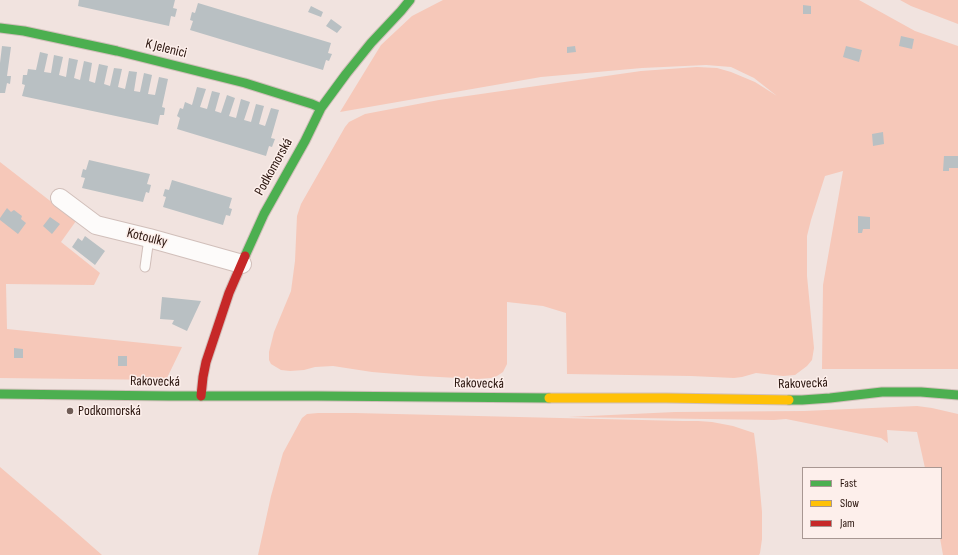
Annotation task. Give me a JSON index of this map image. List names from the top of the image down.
{
  "streets": {
    "main road": ["K Jelenici", "Podkomorská", "Rakovecká"],
    "street": ["Kotoulky"]
  },
  "crossings": [
    ["K Jelenici", "Podkomorská"],
    ["Podkomorská", "Kotoulky"],
    ["Podkomorská", "Rakovecká"]
  ],
  "places": ["Podkomorská"],
  "legend": ["Fast", "Slow", "Jam"]
}
